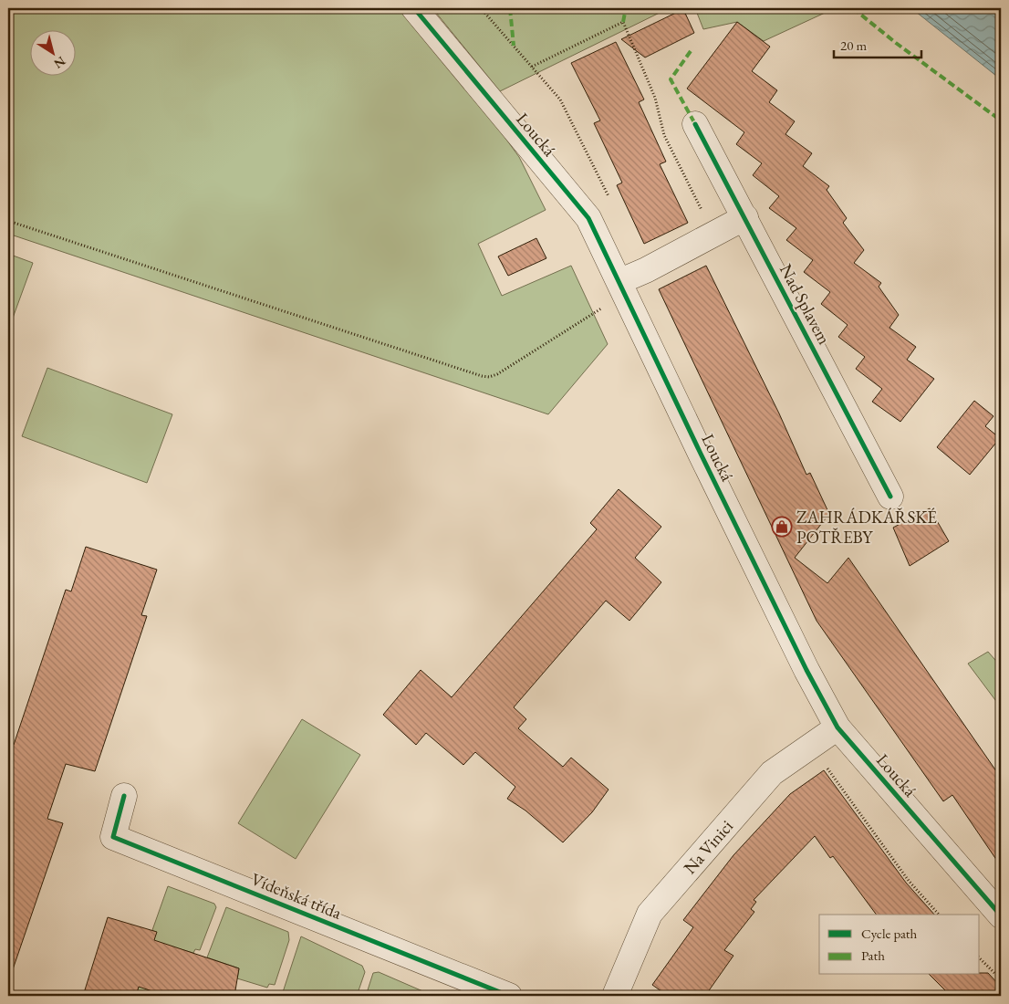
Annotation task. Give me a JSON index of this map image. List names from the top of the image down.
{
  "streets": {
    "street": [
      "Loucká",
      "Nad Splavem",
      "Na Vinici",
      "Vídeňská třída"
    ]
  },
  "crossings": [
    ["Loucká", "Na Vinici"]
  ],
  "places": {
    "shop": ["ZAHRÁDKÁŘSKÉ POTŘEBY"]
  },
  "legend": ["Cycle path", "Path"],
  "scale_bar": "20 m",
  "north": "bottom right"
}
